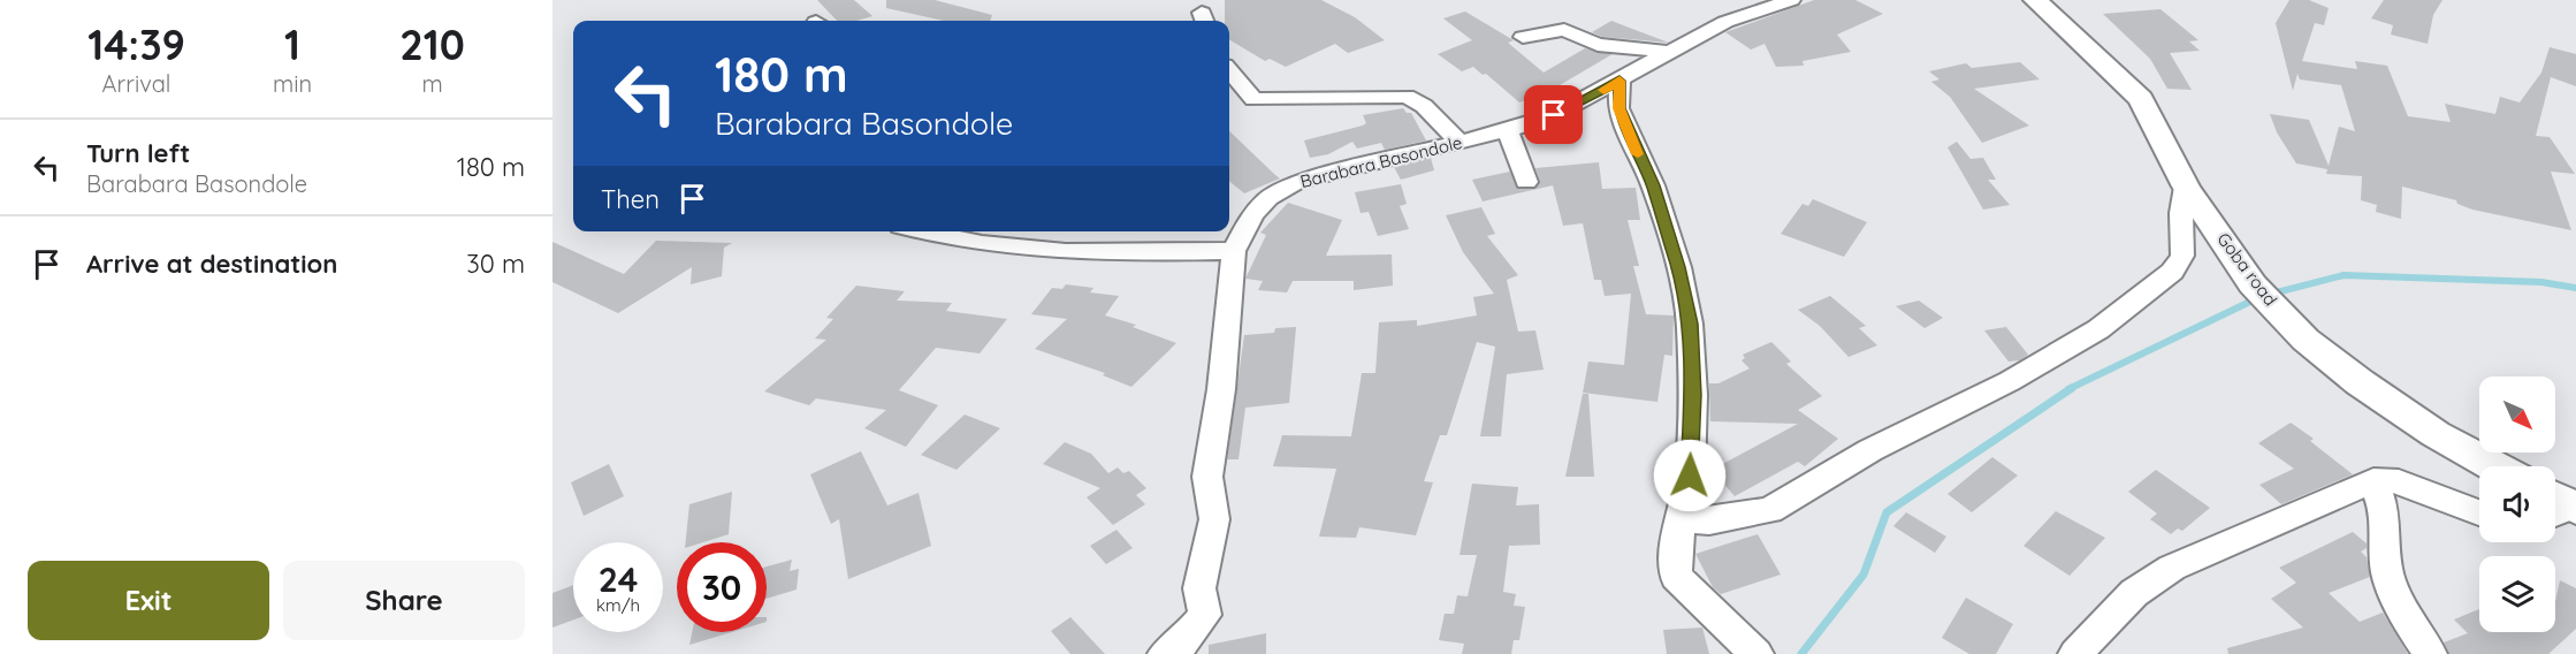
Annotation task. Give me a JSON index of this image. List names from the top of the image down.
{
  "streets": {
    "main road": ["Goba road"],
    "street": ["Barabara Basondole"]
  },
  "north": "bottom right",
  "page": {
    "eta": [
      "14:39",
      "Arrival",
      "1",
      "min",
      "210",
      "m"
    ],
    "turn": ["180 m", "Barabara Basondole"],
    "list": [
      {
        "name": "Turn left",
        "note": "Barabara Basondole",
        "value": "180 m"
      },
      {
        "name": "Arrive at destination",
        "value": "30 m"
      }
    ],
    "then": "Then",
    "speed": "24 km/h",
    "limit": "30",
    "buttons": ["Exit", "Share"]
  }
}
